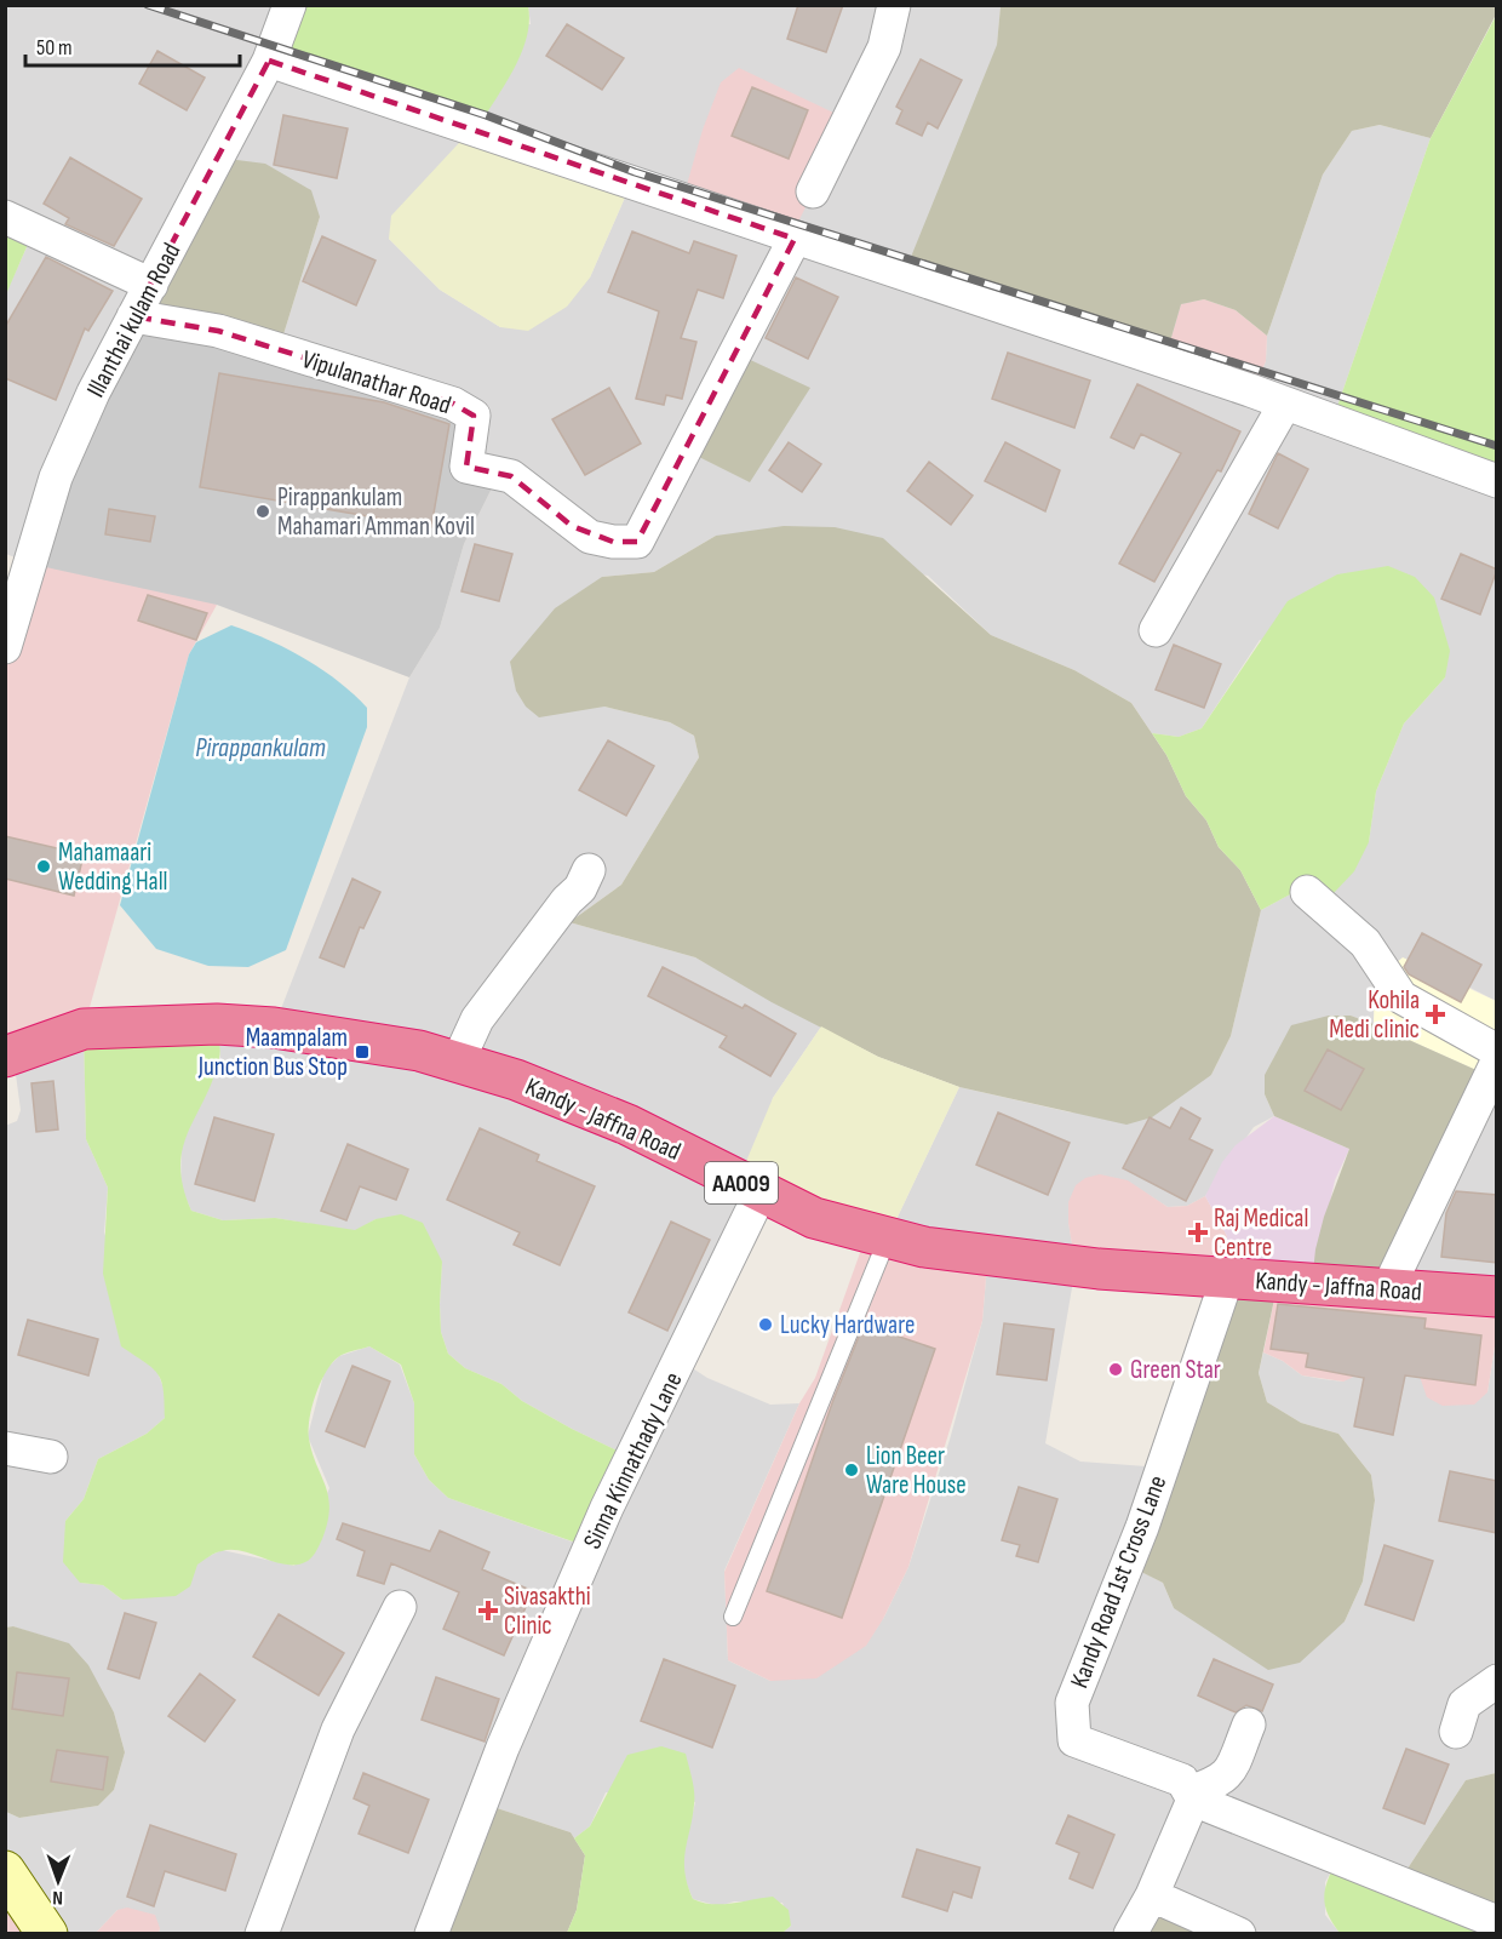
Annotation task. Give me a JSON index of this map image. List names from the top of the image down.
{
  "streets": {
    "highway": ["Kandy - Jaffna Road", "AA009"],
    "street": [
      "Illanthai kulam Road",
      "Vipulanathar Road",
      "Sinna Kinnathady Lane",
      "Kandy Road 1st Cross Lane"
    ]
  },
  "crossings": [
    ["Illanthai kulam Road", "Vipulanathar Road"],
    ["Kandy - Jaffna Road", "Sinna Kinnathady Lane"],
    ["Kandy - Jaffna Road", "Kandy Road 1st Cross Lane"]
  ],
  "water": ["Pirappankulam"],
  "places": {
    "other": [
      "Pirappankulam Mahamari Amman Kovil",
      "Mahamaari Wedding Hall",
      "Lucky Hardware",
      "Green Star",
      "Lion Beer Ware House"
    ],
    "health": ["Kohila Medi clinic", "Raj Medical Centre", "Sivasakthi Clinic"],
    "transit": ["Maampalam Junction Bus Stop"]
  },
  "scale_bar": "50 m",
  "north": "bottom"
}
